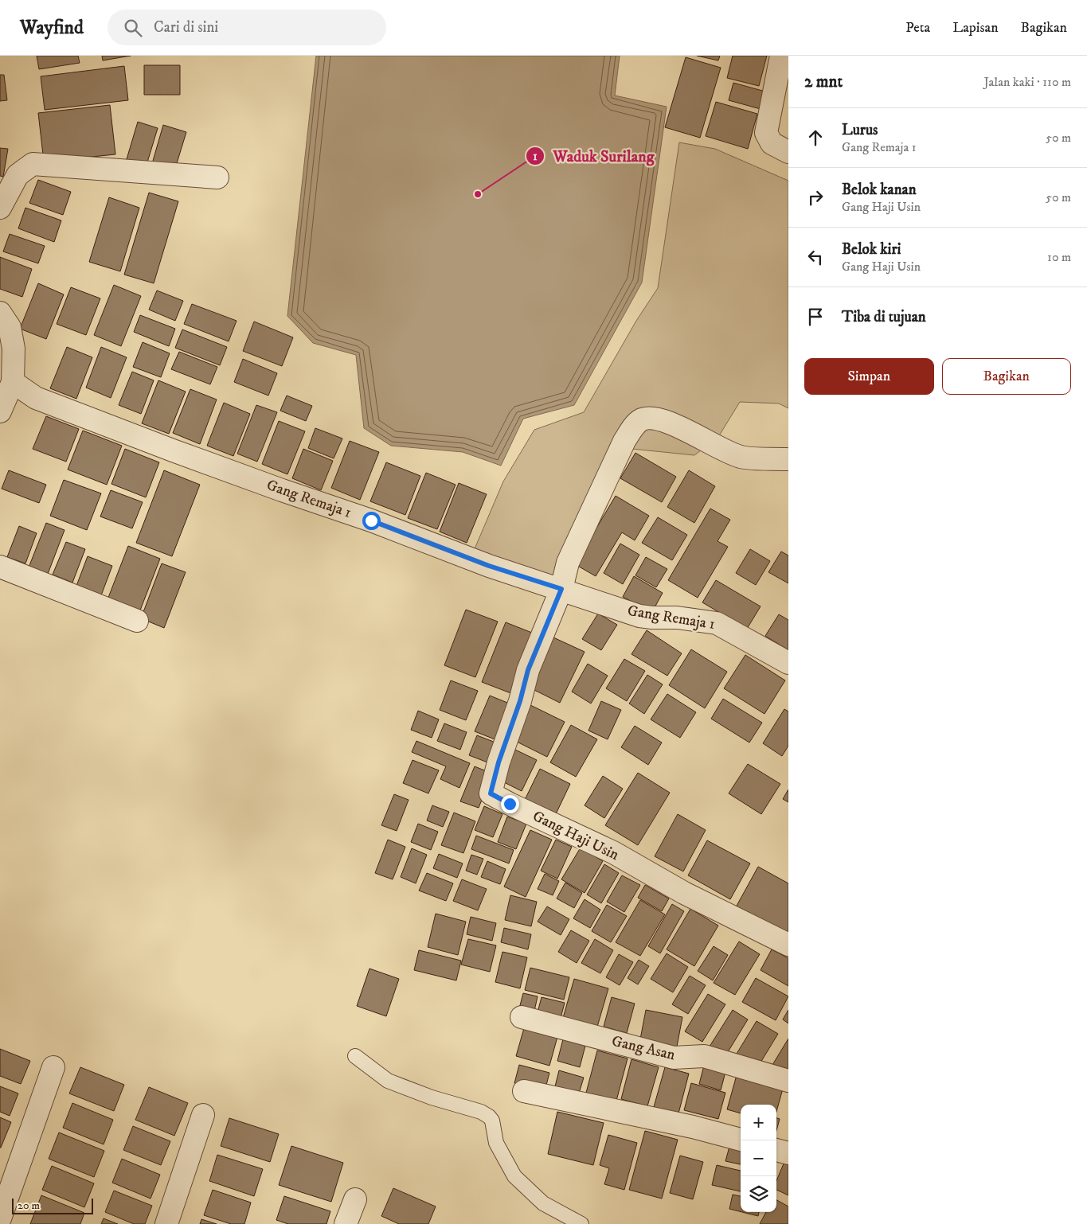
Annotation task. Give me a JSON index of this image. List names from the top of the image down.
{
  "streets": {
    "street": ["Gang Remaja 1", "Gang Haji Usin", "Gang Asan"]
  },
  "crossings": [
    ["Gang Remaja 1", "Gang Haji Usin"]
  ],
  "places": ["Waduk Surilang"],
  "scale_bar": "20 m",
  "page": {
    "header": "Wayfind",
    "search": "Cari di sini",
    "nav": ["Peta", "Lapisan", "Bagikan"],
    "heading": ["2 mnt", "Jalan kaki · 110 m"],
    "list": [
      ["Lurus", "Gang Remaja 1", "50 m"],
      ["Belok kanan", "Gang Haji Usin", "50 m"],
      ["Belok kiri", "Gang Haji Usin", "10 m"],
      "Tiba di tujuan"
    ],
    "buttons": ["Simpan", "Bagikan"],
    "map_buttons": ["+", "−"],
    "scale": "20 m"
  }
}
